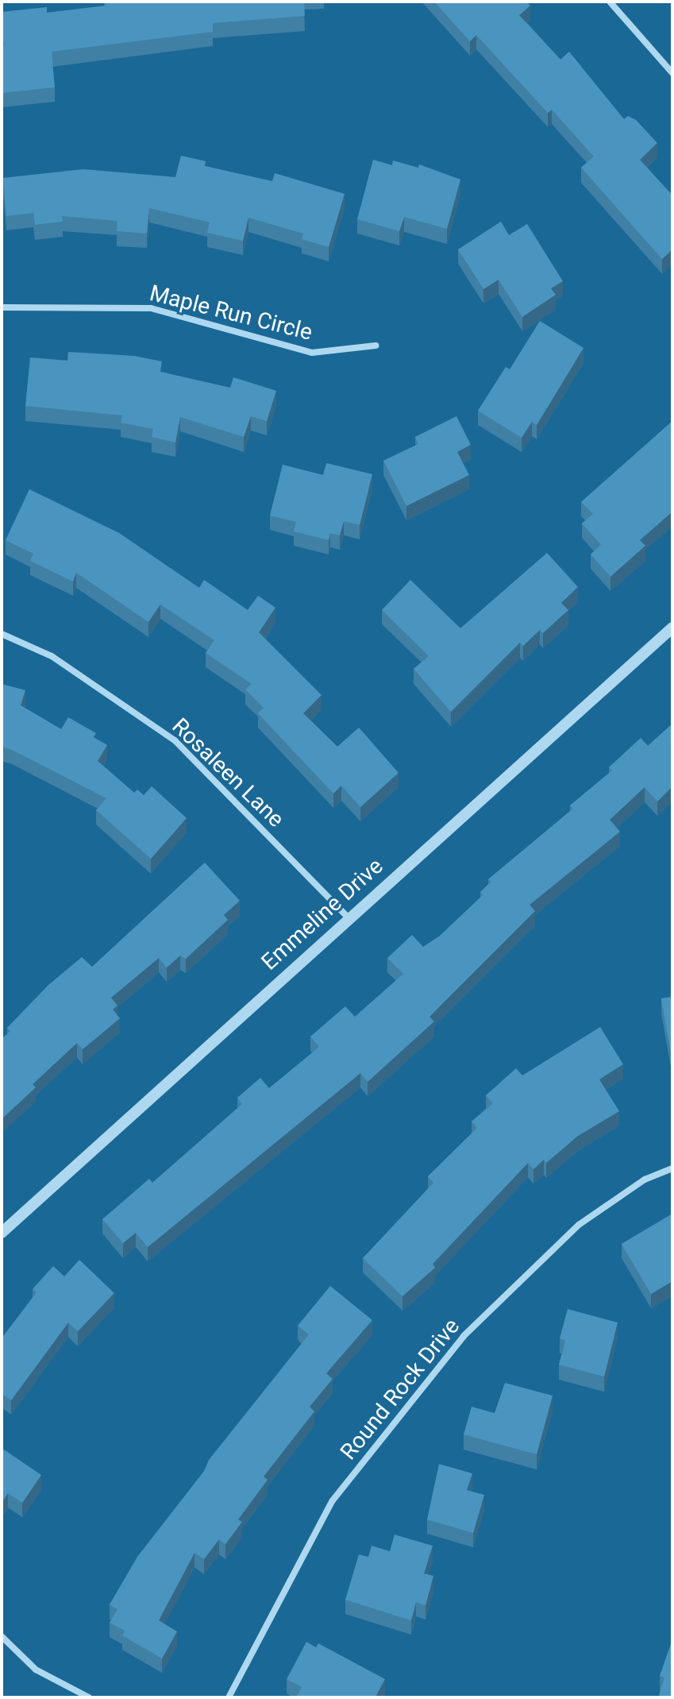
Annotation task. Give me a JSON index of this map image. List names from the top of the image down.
{
  "streets": {
    "street": [
      "Maple Run Circle",
      "Rosaleen Lane",
      "Emmeline Drive",
      "Round Rock Drive"
    ]
  },
  "crossings": [
    ["Rosaleen Lane", "Emmeline Drive"]
  ]
}
